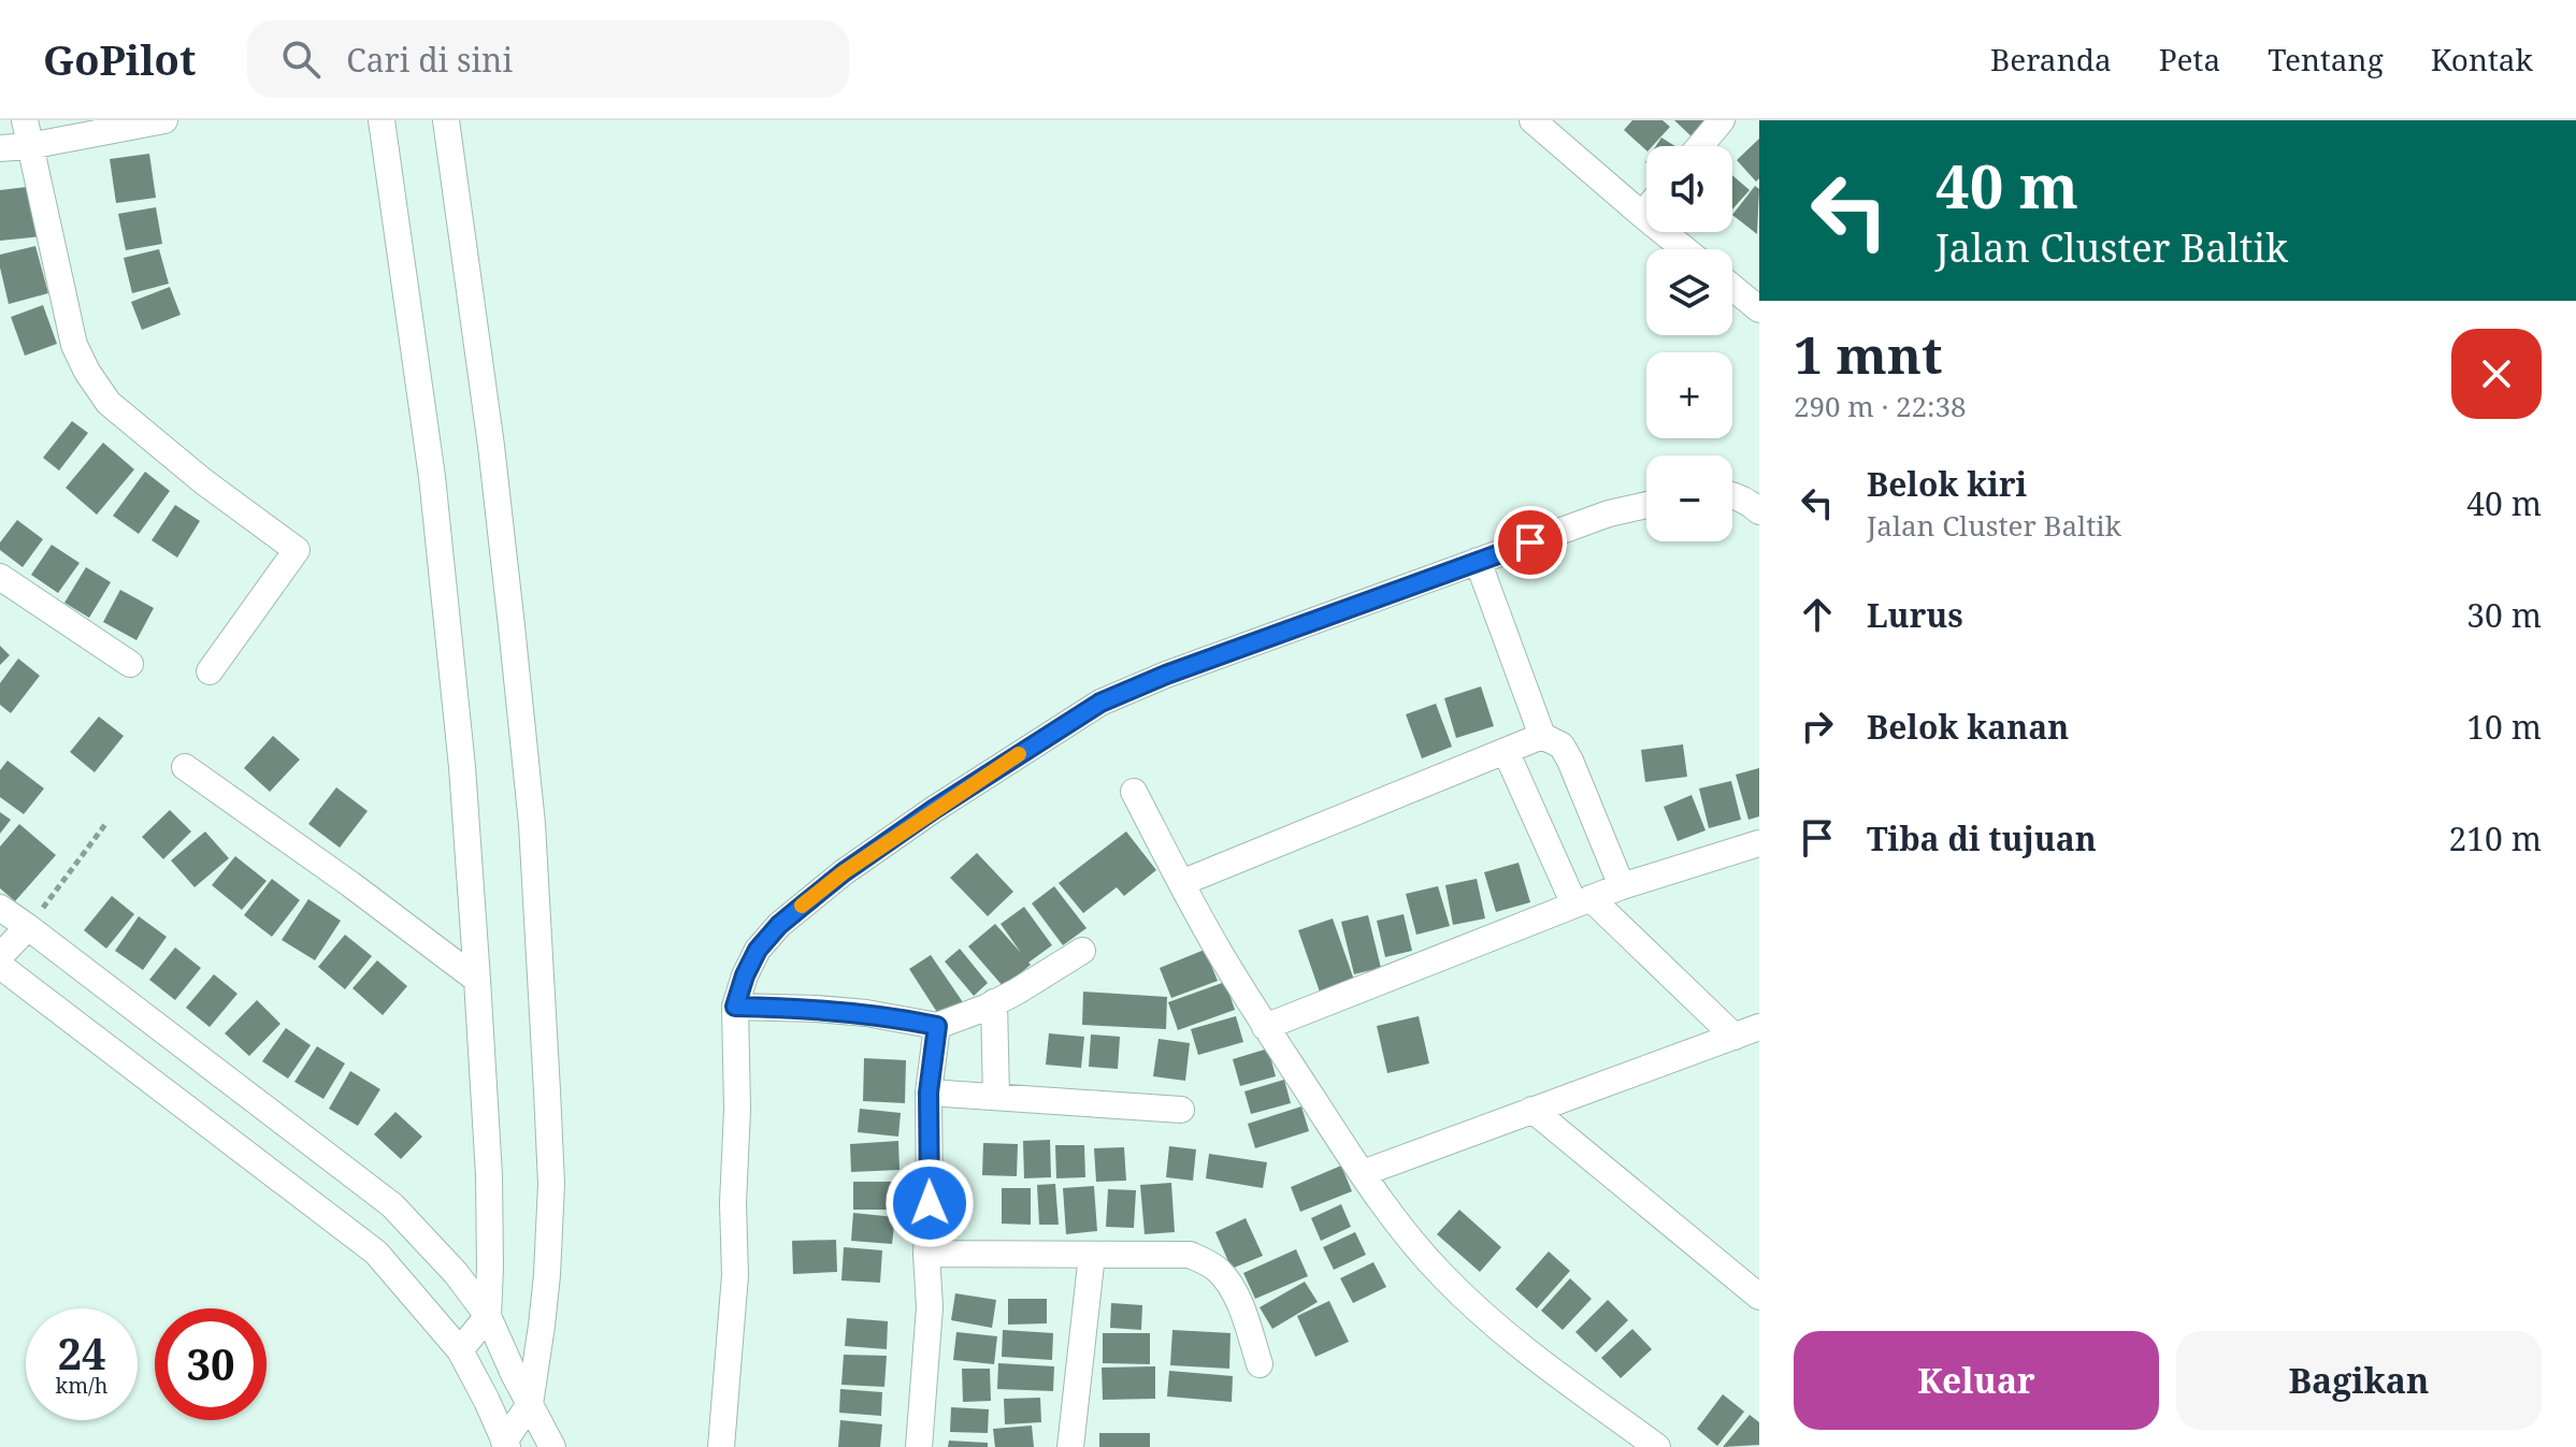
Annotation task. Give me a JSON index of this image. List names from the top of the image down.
{
  "page": {
    "header": "GoPilot",
    "search": "Cari di sini",
    "nav": [
      "Beranda",
      "Peta",
      "Tentang",
      "Kontak"
    ],
    "turn": ["40 m", "Jalan Cluster Baltik"],
    "map_buttons": ["+", "−"],
    "heading": ["1 mnt", "290 m · 22:38"],
    "list": [
      {
        "name": "Belok kiri",
        "note": "Jalan Cluster Baltik",
        "value": "40 m"
      },
      {
        "name": "Lurus",
        "value": "30 m"
      },
      {
        "name": "Belok kanan",
        "value": "10 m"
      },
      {
        "name": "Tiba di tujuan",
        "value": "210 m"
      }
    ],
    "speed": "24 km/h",
    "limit": "30",
    "buttons": ["Keluar", "Bagikan"]
  }
}
